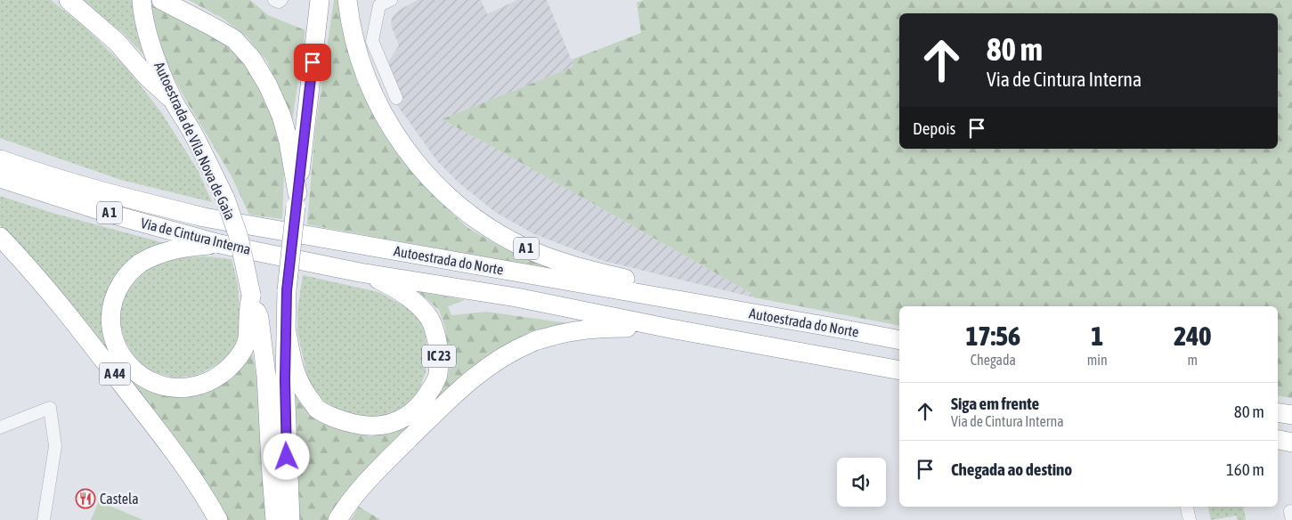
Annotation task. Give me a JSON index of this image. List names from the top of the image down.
{
  "streets": {
    "highway": [
      "Autoestrada de Vila Nova de Gaia",
      "A 1",
      "Via de Cintura Interna",
      "Autoestrada do Norte",
      "IC 23",
      "A 44"
    ]
  },
  "crossings": [
    ["A 1", "Autoestrada do Norte"],
    ["Via de Cintura Interna", "Autoestrada do Norte"],
    ["Via de Cintura Interna", "IC 23"],
    ["Autoestrada do Norte", "IC 23"]
  ],
  "places": {
    "restaurant": ["Castela"]
  },
  "page": {
    "turn": ["80 m", "Via de Cintura Interna"],
    "then": "Depois",
    "eta": [
      "17:56",
      "Chegada",
      "1",
      "min",
      "240",
      "m"
    ],
    "list": [
      {
        "name": "Siga em frente",
        "note": "Via de Cintura Interna",
        "value": "80 m"
      },
      {
        "name": "Chegada ao destino",
        "value": "160 m"
      }
    ]
  }
}
